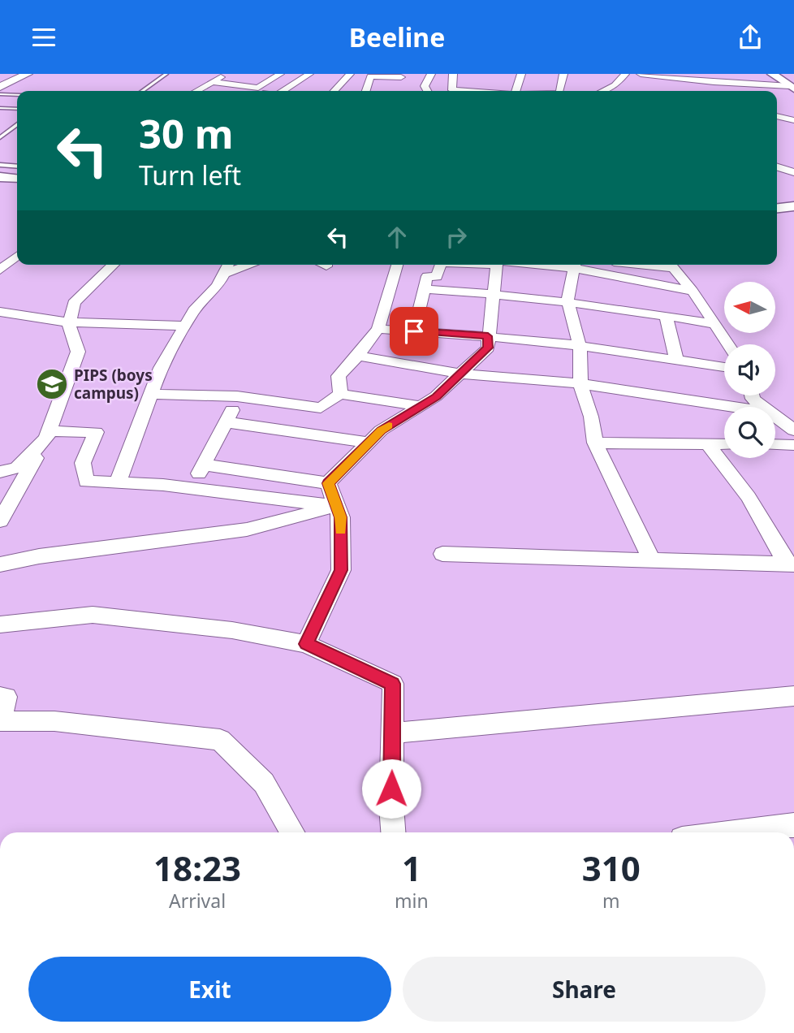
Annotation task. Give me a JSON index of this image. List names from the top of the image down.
{
  "places": {
    "school or university": ["PIPS (boys campus)"]
  },
  "north": "left",
  "page": {
    "header": "Beeline",
    "turn": ["30 m", "Turn left"],
    "eta": [
      "18:23",
      "Arrival",
      "1",
      "min",
      "310",
      "m"
    ],
    "buttons": ["Exit", "Share"]
  }
}
